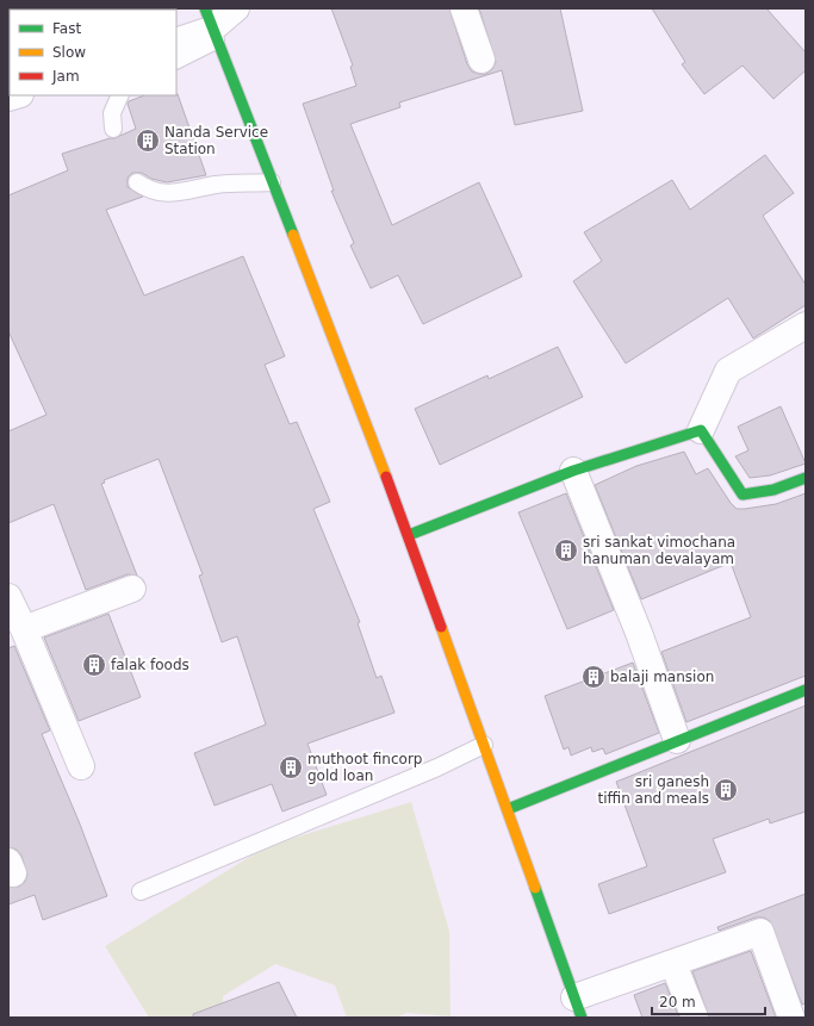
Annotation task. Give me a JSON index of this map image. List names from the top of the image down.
{
  "places": {
    "building": [
      "Nanda Service Station",
      "sri sankat vimochana hanuman devalayam",
      "falak foods",
      "balaji mansion",
      "muthoot fincorp gold loan",
      "sri ganesh tiffin and meals"
    ]
  },
  "legend": ["Fast", "Slow", "Jam"],
  "scale_bar": "20 m"
}
